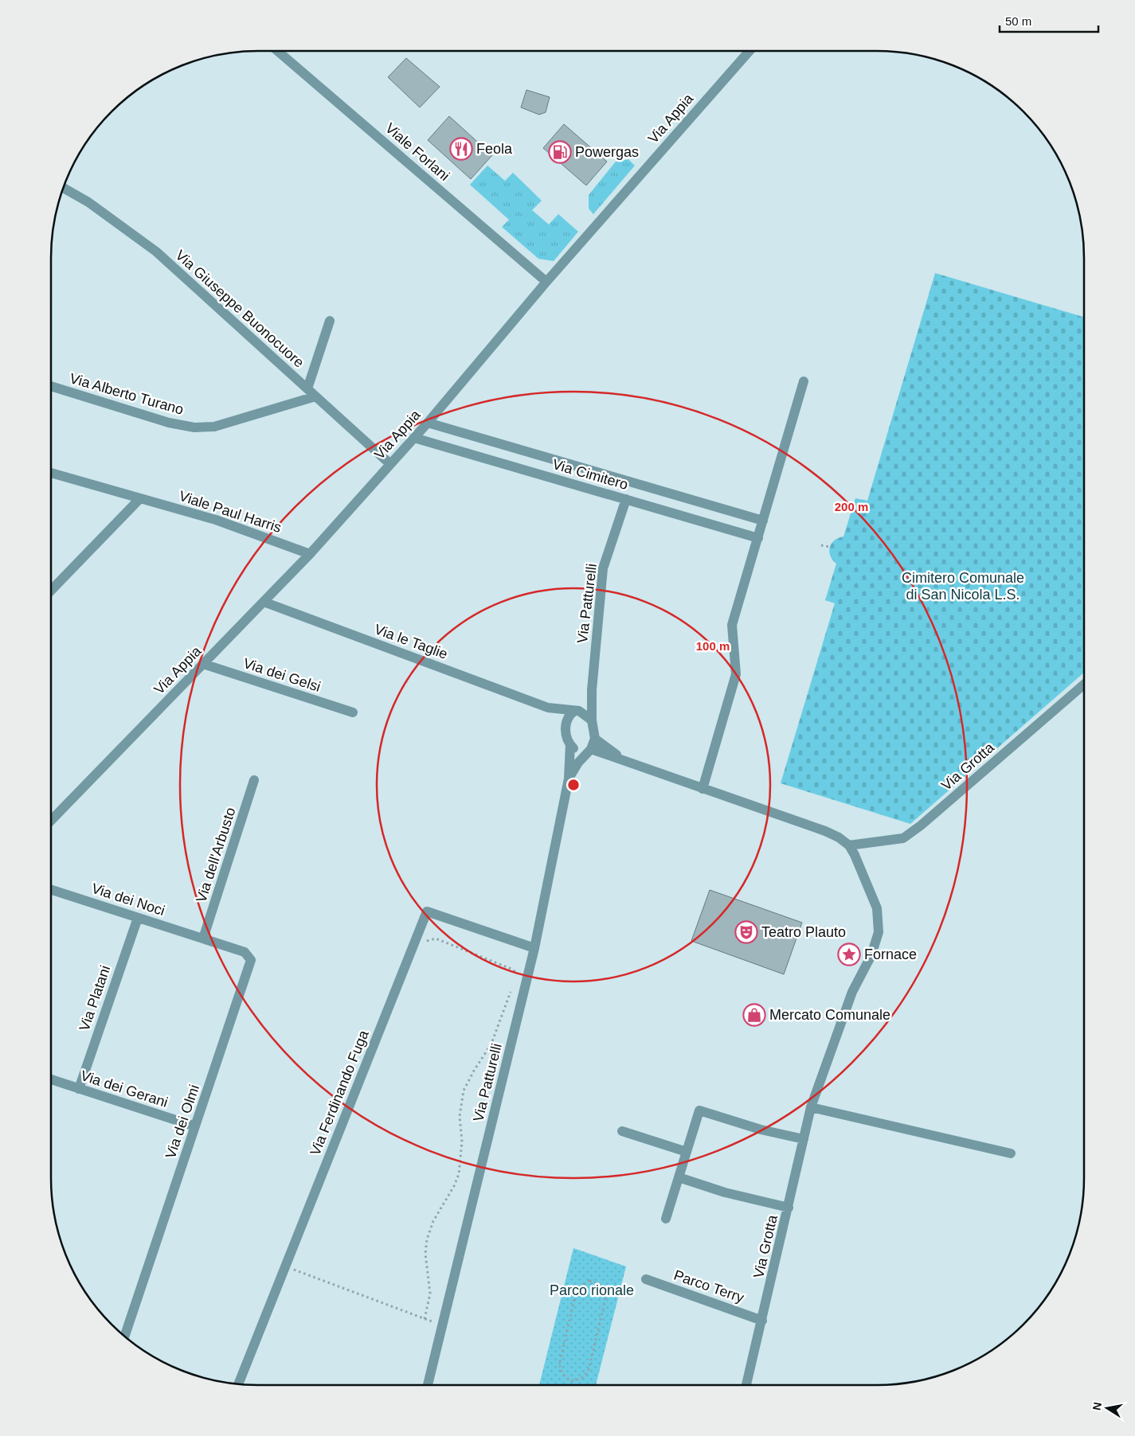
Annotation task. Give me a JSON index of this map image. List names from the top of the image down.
{
  "streets": {
    "street": [
      "Via Appia",
      "Viale Forlani",
      "Via Giuseppe Buonocuore",
      "Via Alberto Turano",
      "Via Cimitero",
      "Viale Paul Harris",
      "Via Patturelli",
      "Via le Taglie",
      "Via dei Gelsi",
      "Via Grotta",
      "Via dell'Arbusto",
      "Via dei Noci",
      "Via Platani",
      "Via dei Gerani",
      "Via Ferdinando Fuga",
      "Via dei Olmi",
      "Parco Terry"
    ]
  },
  "crossings": [
    ["Via Appia", "Viale Forlani"],
    ["Via Appia", "Via Giuseppe Buonocuore"],
    ["Via Appia", "Via Cimitero"],
    ["Via Appia", "Viale Paul Harris"],
    ["Via Appia", "Via le Taglie"],
    ["Via Appia", "Via dei Gelsi"],
    ["Via Giuseppe Buonocuore", "Via Alberto Turano"],
    ["Via Cimitero", "Via Patturelli"],
    ["Via Patturelli", "Via le Taglie"],
    ["Via Patturelli", "Via Ferdinando Fuga"],
    ["Via Grotta", "Parco Terry"],
    ["Via dell'Arbusto", "Via dei Noci"],
    ["Via dell'Arbusto", "Via dei Olmi"],
    ["Via dei Noci", "Via Platani"],
    ["Via dei Noci", "Via dei Olmi"],
    ["Via Platani", "Via dei Gerani"],
    ["Via dei Gerani", "Via dei Olmi"]
  ],
  "parks": ["Cimitero Comunale di San Nicola L.S.", "Parco rionale"],
  "places": {
    "restaurant": ["Feola"],
    "fuel station": ["Powergas"],
    "theatre": ["Teatro Plauto"],
    "place": ["Fornace"],
    "shop": ["Mercato Comunale"]
  },
  "scale_bar": "50 m",
  "north": "left",
  "rings": ["200 m", "100 m"]
}
